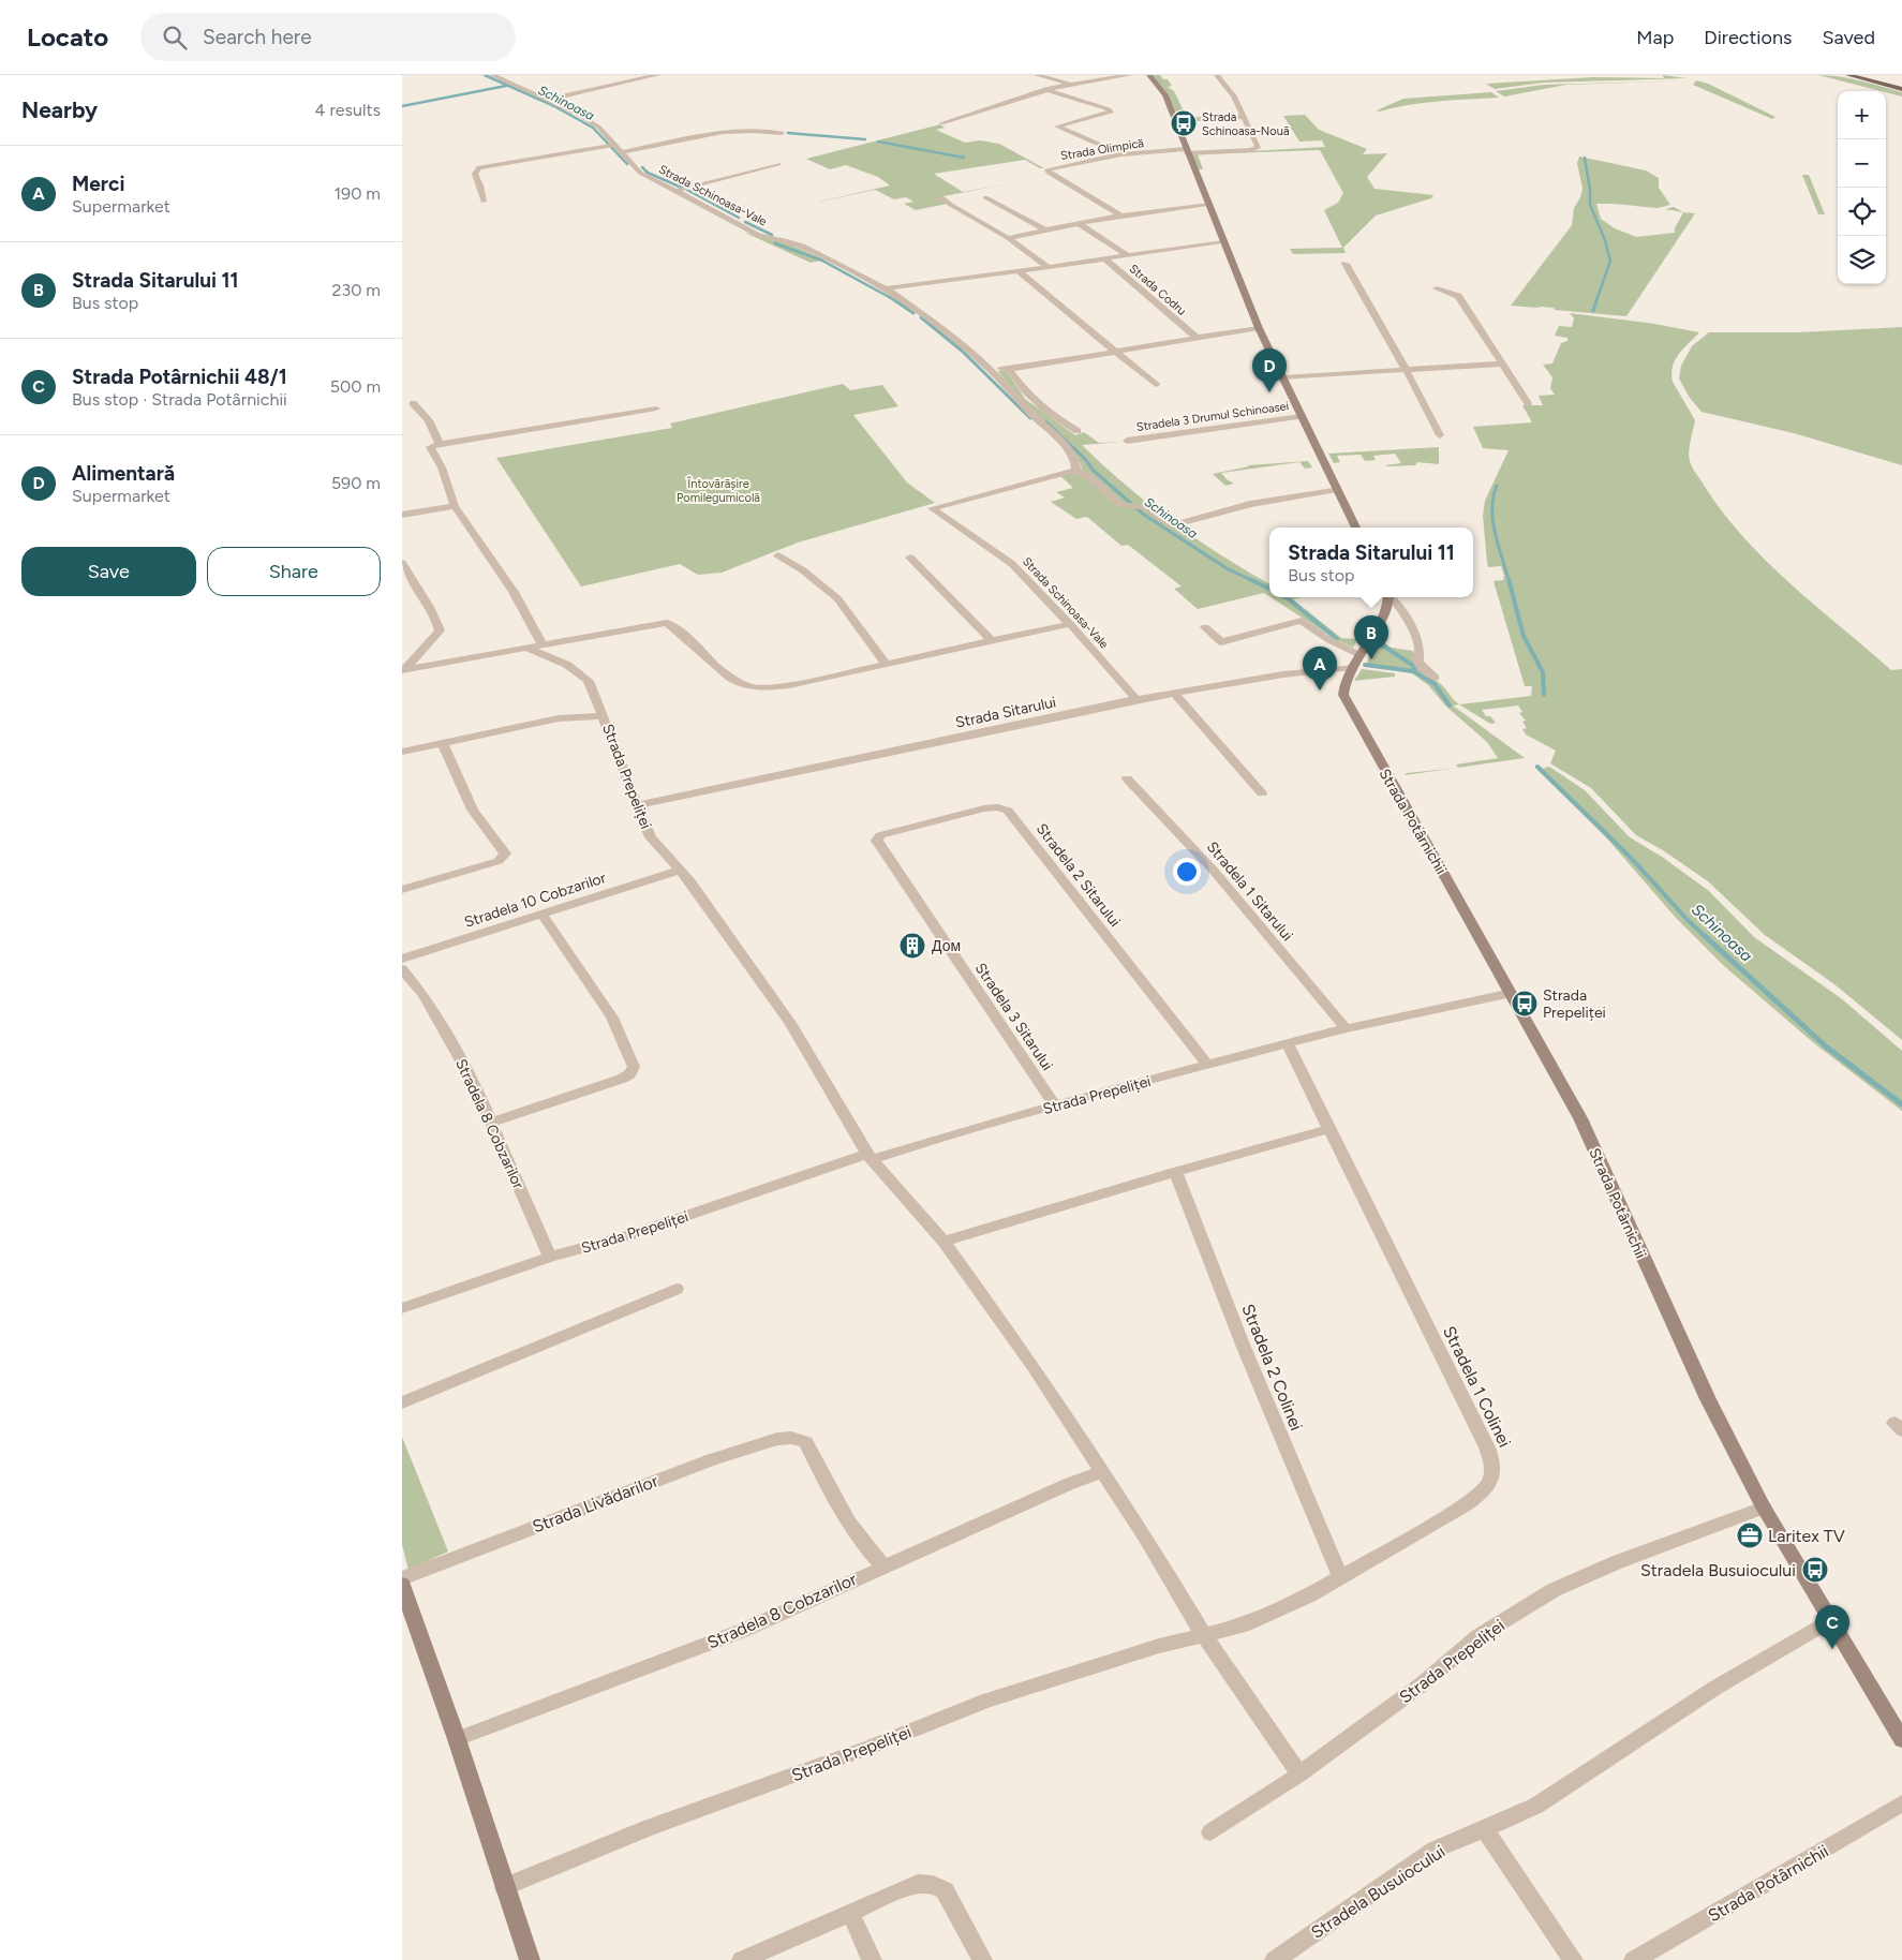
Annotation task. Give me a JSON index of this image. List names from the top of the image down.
{
  "streets": {
    "street": [
      "Strada Olimpică",
      "Strada Schinoasa-Vale",
      "Strada Codru",
      "Stradela 3 Drumul Schinoasei",
      "Strada Sitarului",
      "Strada Prepeliței",
      "Strada Potârnichii",
      "Stradela 2 Sitarului",
      "Stradela 1 Sitarului",
      "Stradela 10 Cobzarilor",
      "Stradela 3 Sitarului",
      "Stradela 8 Cobzarilor",
      "Stradela 2 Colinei",
      "Stradela 1 Colinei",
      "Strada Livădarilor",
      "Stradela Busuiocului"
    ]
  },
  "crossings": [
    ["Strada Schinoasa-Vale", "Strada Sitarului"],
    ["Strada Sitarului", "Strada Prepeliței"],
    ["Strada Sitarului", "Strada Potârnichii"],
    ["Strada Prepeliței", "Strada Potârnichii"],
    ["Strada Prepeliței", "Stradela 2 Sitarului"],
    ["Strada Prepeliței", "Stradela 1 Sitarului"],
    ["Strada Prepeliței", "Stradela 10 Cobzarilor"],
    ["Strada Prepeliței", "Stradela 3 Sitarului"],
    ["Strada Prepeliței", "Stradela 8 Cobzarilor"],
    ["Strada Prepeliței", "Stradela 1 Colinei"],
    ["Strada Potârnichii", "Stradela Busuiocului"],
    ["Stradela 2 Sitarului", "Stradela 3 Sitarului"],
    ["Stradela 8 Cobzarilor", "Strada Livădarilor"],
    ["Stradela 2 Colinei", "Stradela 1 Colinei"]
  ],
  "water": ["Schinoasa"],
  "parks": ["Întovărășire Pomilegumicolă"],
  "places": {
    "bus stop": ["Strada Schinoasa-Nouă", "Strada Prepeliței", "Stradela Busuiocului"],
    "building": ["Дом"],
    "office": ["Laritex TV"]
  },
  "page": {
    "header": "Locato",
    "search": "Search here",
    "nav": ["Map", "Directions", "Saved"],
    "heading": ["Nearby", "4 results"],
    "map_buttons": ["+", "−"],
    "list": [
      {
        "mark": "A",
        "name": "Merci",
        "note": "Supermarket",
        "value": "190 m"
      },
      {
        "mark": "B",
        "name": "Strada Sitarului 11",
        "note": "Bus stop",
        "value": "230 m"
      },
      {
        "mark": "C",
        "name": "Strada Potârnichii 48/1",
        "note": "Bus stop · Strada Potârnichii",
        "value": "500 m"
      },
      {
        "mark": "D",
        "name": "Alimentară",
        "note": "Supermarket",
        "value": "590 m"
      }
    ],
    "pins": [
      "D",
      "B",
      "A",
      "C"
    ],
    "popup": ["Strada Sitarului 11", "Bus stop"],
    "buttons": ["Save", "Share"]
  }
}
